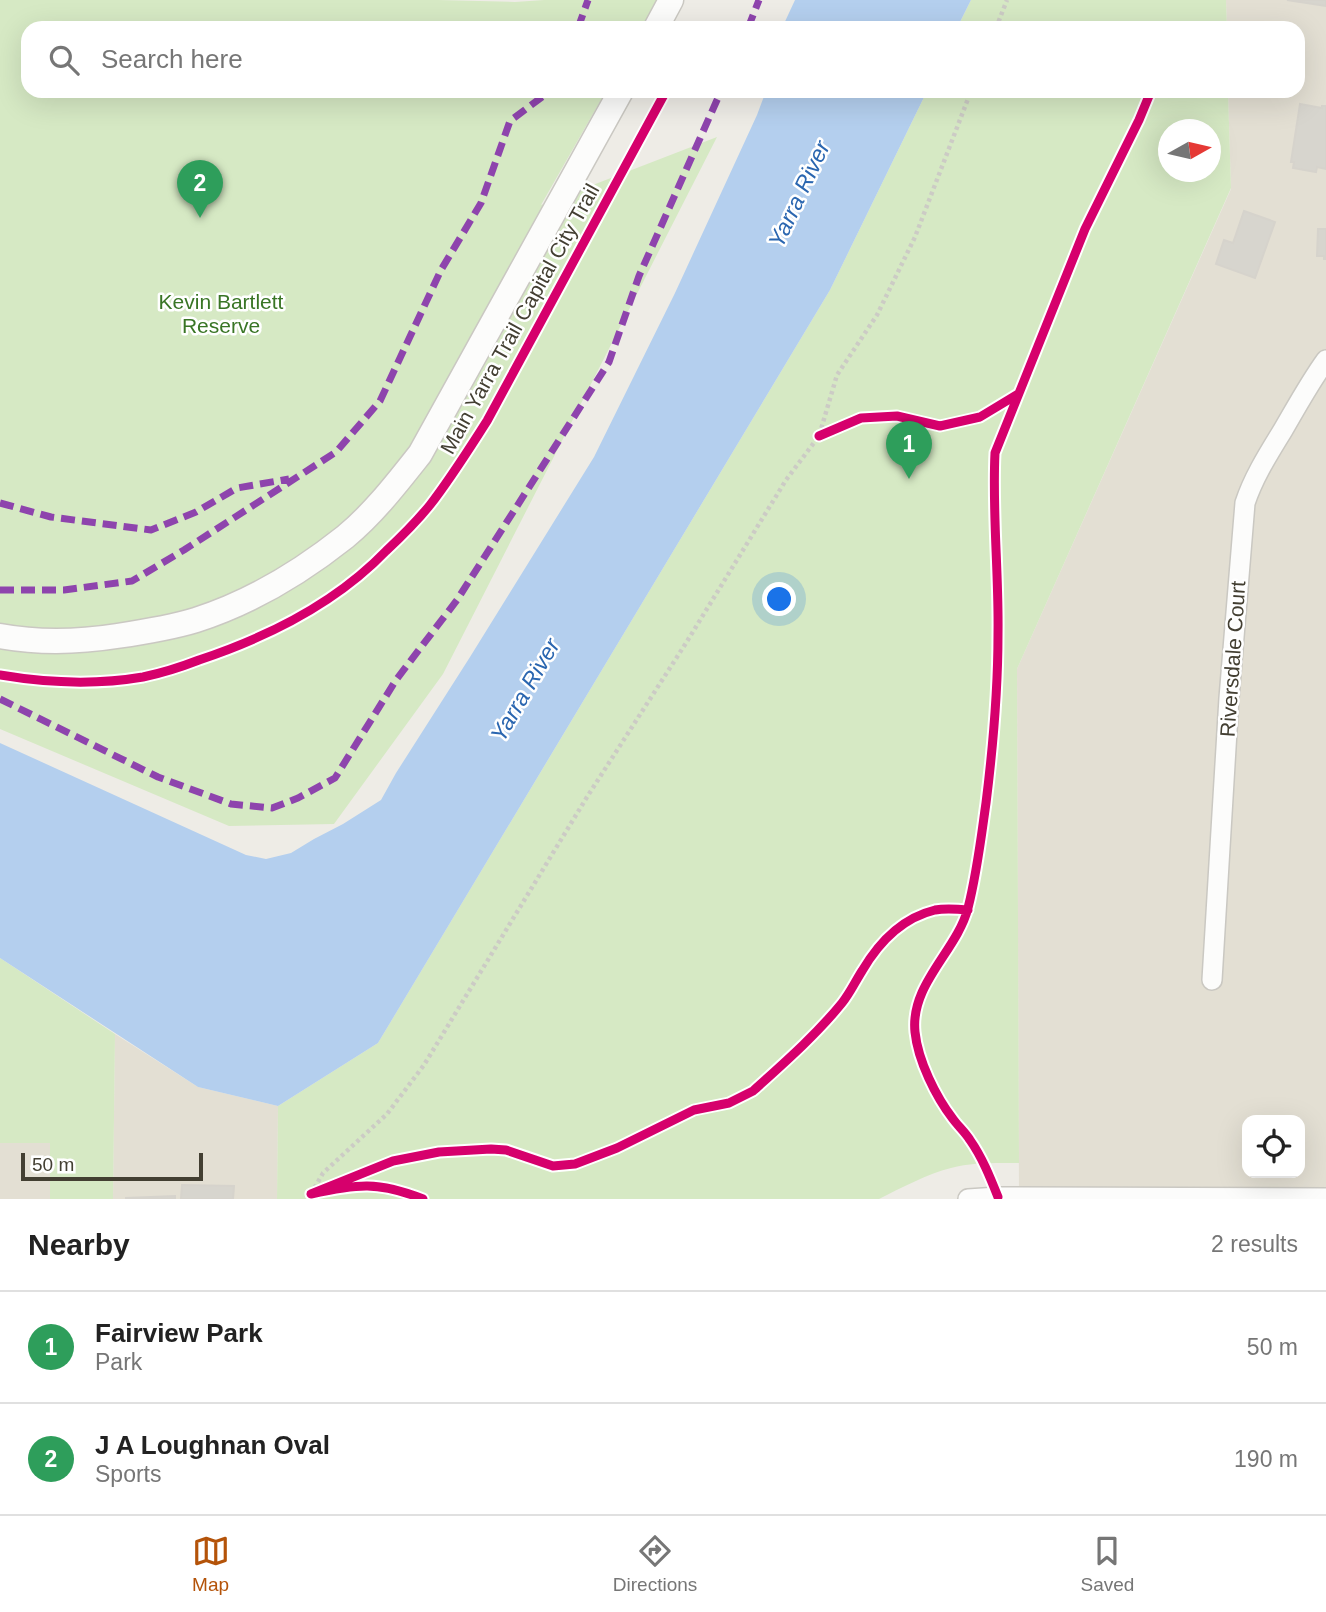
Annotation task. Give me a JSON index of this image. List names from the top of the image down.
{
  "streets": {
    "street": ["Riversdale Court"],
    "cycle path": ["Main Yarra Trail Capital City Trail"]
  },
  "water": ["Yarra River"],
  "parks": ["Kevin Bartlett Reserve"],
  "scale_bar": "50 m",
  "north": "right",
  "page": {
    "search": "Search here",
    "pins": ["2", "1"],
    "scale": "50 m",
    "heading": ["Nearby", "2 results"],
    "list": [
      {
        "mark": "1",
        "name": "Fairview Park",
        "note": "Park",
        "value": "50 m"
      },
      {
        "mark": "2",
        "name": "J A Loughnan Oval",
        "note": "Sports",
        "value": "190 m"
      }
    ],
    "nav": ["Map", "Directions", "Saved"]
  }
}
